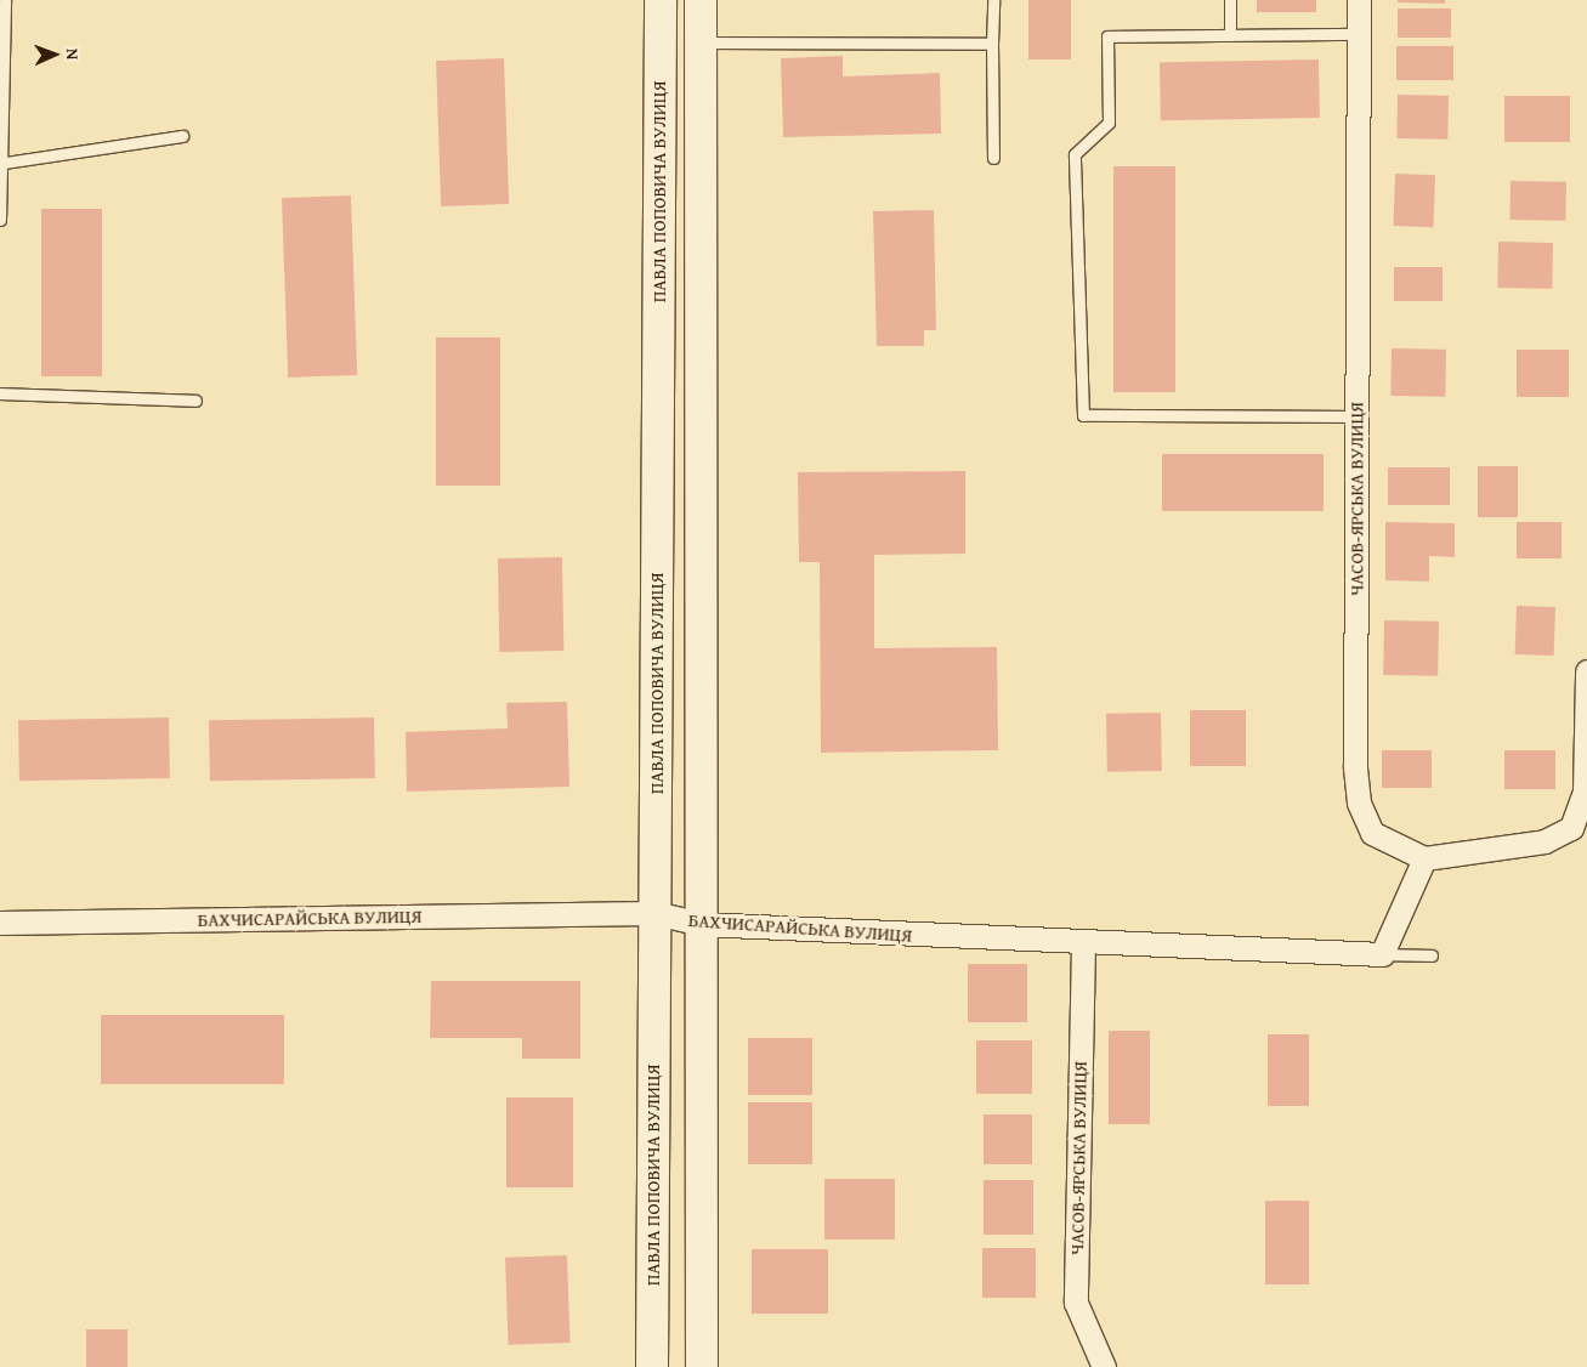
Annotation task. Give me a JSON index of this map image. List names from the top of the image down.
{
  "streets": {
    "main road": ["ПАВЛА ПОПОВИЧА ВУЛИЦЯ"],
    "street": ["ЧАСОВ-ЯРСЬКА ВУЛИЦЯ", "БАХЧИСАРАЙСЬКА ВУЛИЦЯ"]
  },
  "crossings": [
    ["ПАВЛА ПОПОВИЧА ВУЛИЦЯ", "БАХЧИСАРАЙСЬКА ВУЛИЦЯ"],
    ["ЧАСОВ-ЯРСЬКА ВУЛИЦЯ", "БАХЧИСАРАЙСЬКА ВУЛИЦЯ"]
  ],
  "north": "right"
}
